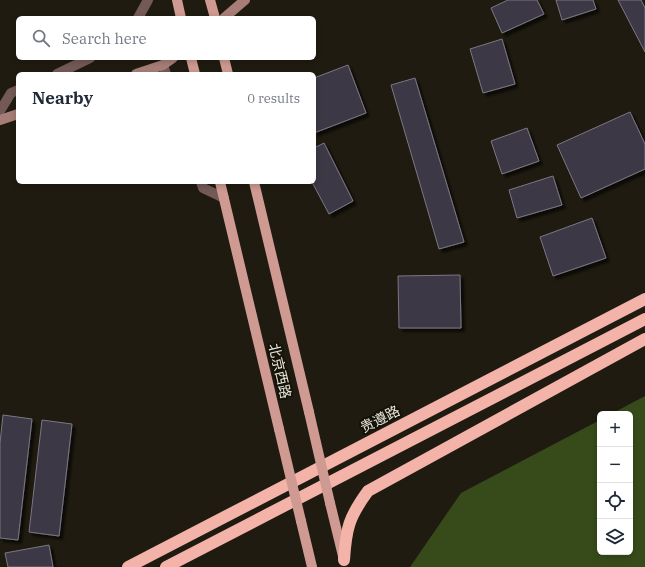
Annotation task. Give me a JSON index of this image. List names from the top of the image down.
{
  "streets": {
    "highway": ["贵遵路"],
    "main road": ["北京西路"]
  },
  "page": {
    "search": "Search here",
    "heading": ["Nearby", "0 results"],
    "map_buttons": ["+", "−"]
  }
}
